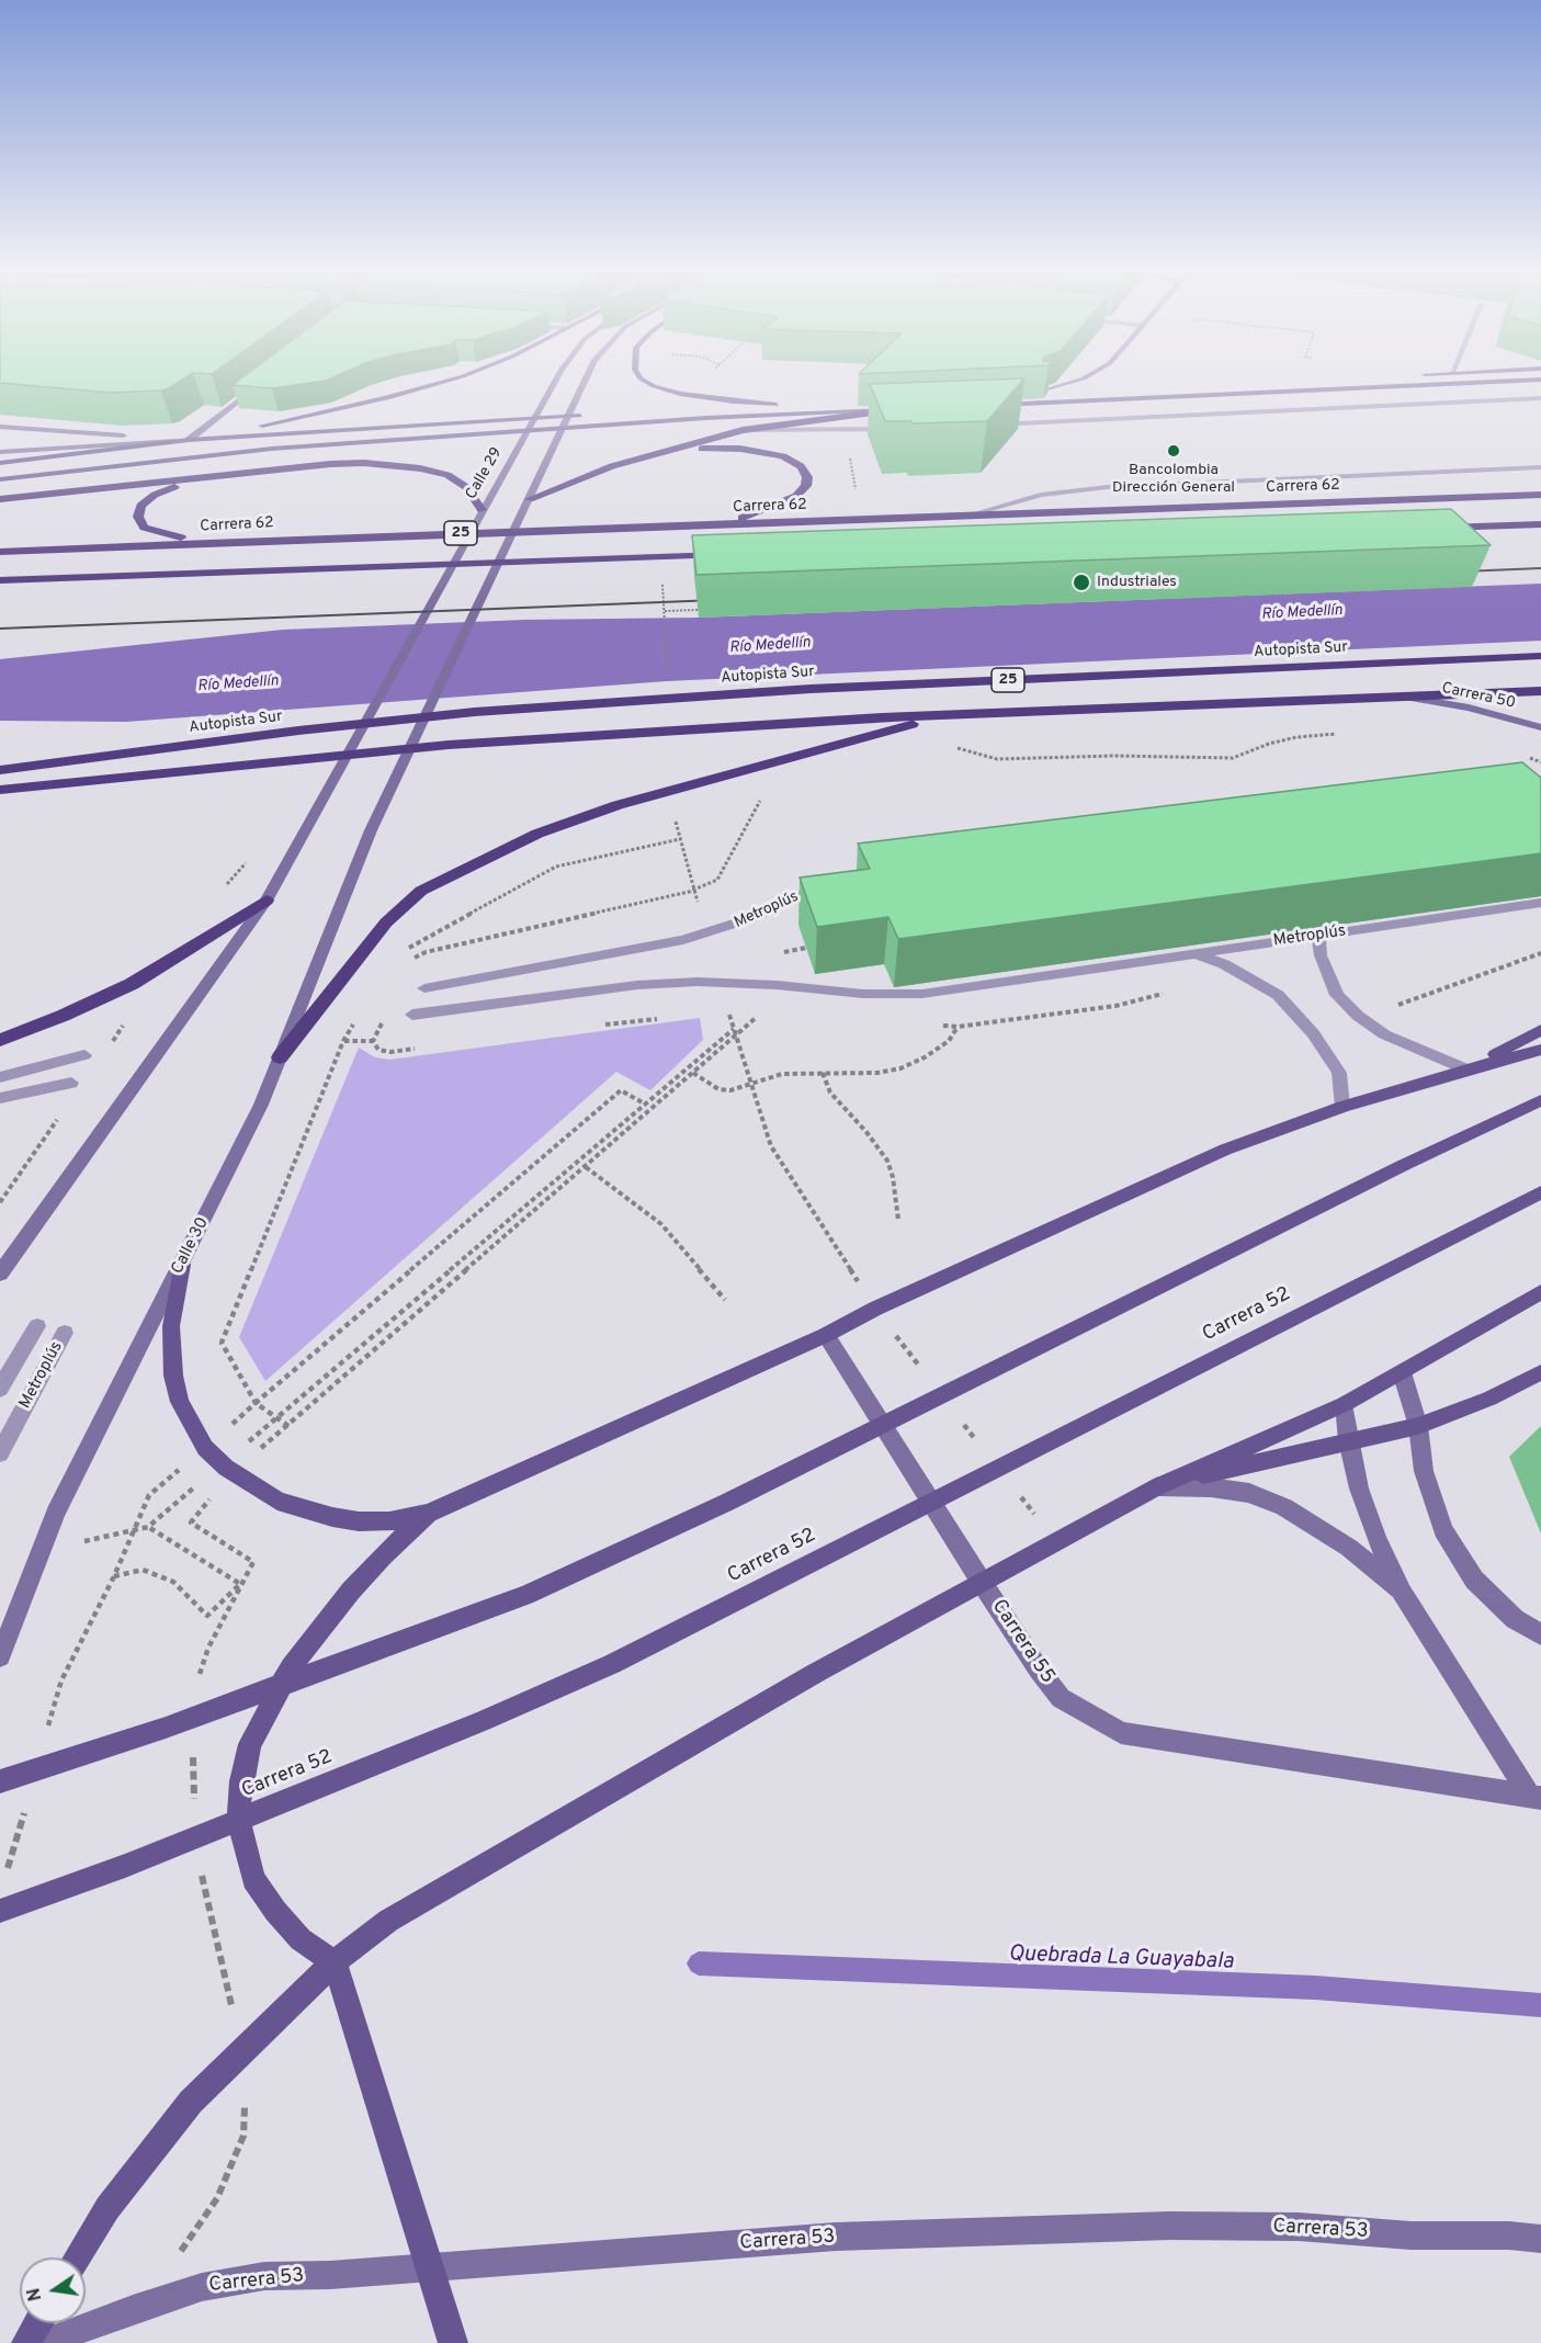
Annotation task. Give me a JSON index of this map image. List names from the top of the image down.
{
  "streets": {
    "highway": ["Carrera 62", "25", "Autopista Sur"],
    "main road": [
      "Calle 29",
      "Carrera 50",
      "Calle 30",
      "Carrera 52",
      "Carrera 55",
      "Carrera 53"
    ],
    "street": ["Metroplús"]
  },
  "crossings": [
    ["25", "Carrera 50"]
  ],
  "water": ["Río Medellín", "Quebrada La Guayabala"],
  "places": ["Bancolombia Dirección General", "Industriales"],
  "north": "left"
}
